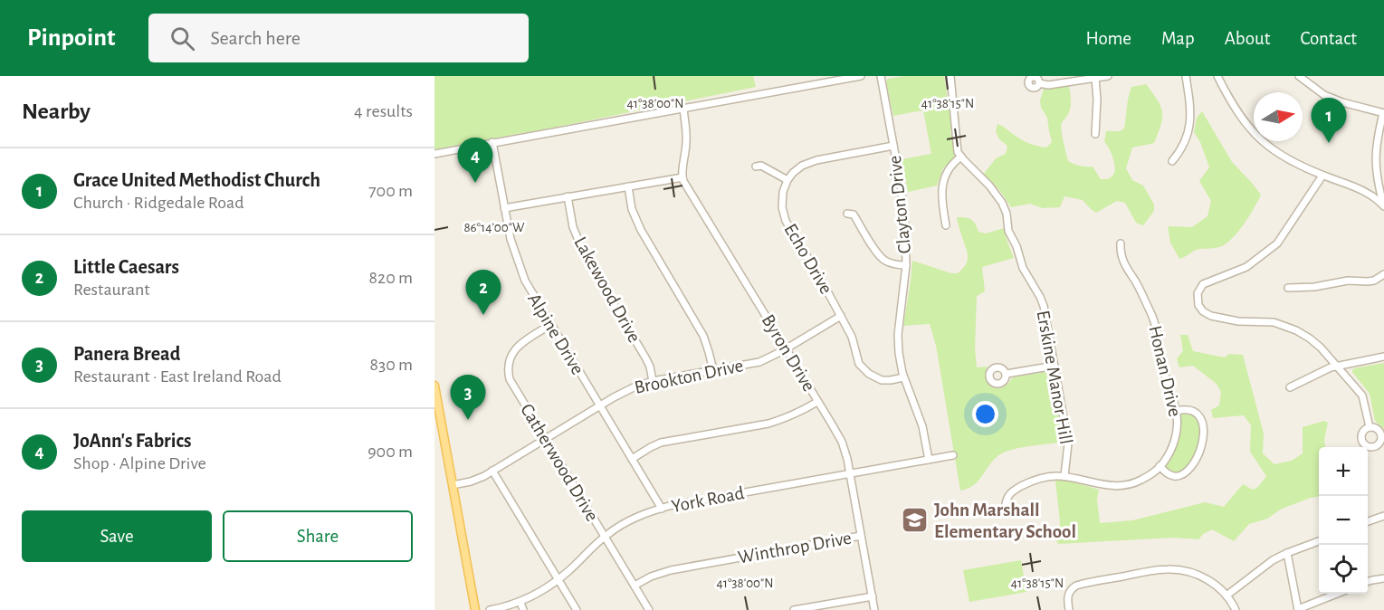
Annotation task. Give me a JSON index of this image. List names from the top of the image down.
{
  "streets": {
    "street": [
      "Clayton Drive",
      "Echo Drive",
      "Lakewood Drive",
      "Alpine Drive",
      "Byron Drive",
      "Honan Drive",
      "Brookton Drive",
      "Erskine Manor Hill",
      "Catherwood Drive",
      "York Road",
      "Winthrop Drive"
    ]
  },
  "crossings": [
    ["Clayton Drive", "Echo Drive"],
    ["Clayton Drive", "York Road"],
    ["Echo Drive", "Brookton Drive"],
    ["Lakewood Drive", "Brookton Drive"],
    ["Alpine Drive", "Brookton Drive"],
    ["Alpine Drive", "Catherwood Drive"],
    ["Alpine Drive", "York Road"],
    ["Byron Drive", "Brookton Drive"],
    ["Byron Drive", "York Road"],
    ["Byron Drive", "Winthrop Drive"],
    ["Honan Drive", "Erskine Manor Hill"],
    ["Brookton Drive", "Catherwood Drive"],
    ["Catherwood Drive", "York Road"],
    ["Catherwood Drive", "Winthrop Drive"]
  ],
  "places": {
    "school or university": ["John Marshall Elementary School"]
  },
  "north": "right",
  "page": {
    "header": "Pinpoint",
    "search": "Search here",
    "nav": [
      "Home",
      "Map",
      "About",
      "Contact"
    ],
    "heading": ["Nearby", "4 results"],
    "pins": [
      "1",
      "4",
      "2",
      "3"
    ],
    "list": [
      {
        "mark": "1",
        "name": "Grace United Methodist Church",
        "note": "Church · Ridgedale Road",
        "value": "700 m"
      },
      {
        "mark": "2",
        "name": "Little Caesars",
        "note": "Restaurant",
        "value": "820 m"
      },
      {
        "mark": "3",
        "name": "Panera Bread",
        "note": "Restaurant · East Ireland Road",
        "value": "830 m"
      },
      {
        "mark": "4",
        "name": "JoAnn's Fabrics",
        "note": "Shop · Alpine Drive",
        "value": "900 m"
      }
    ],
    "map_buttons": ["+", "−"],
    "buttons": ["Save", "Share"]
  },
  "coordinates": ["41°38'00\"N", "41°38'15\"N", "86°14'00\"W"]
}
